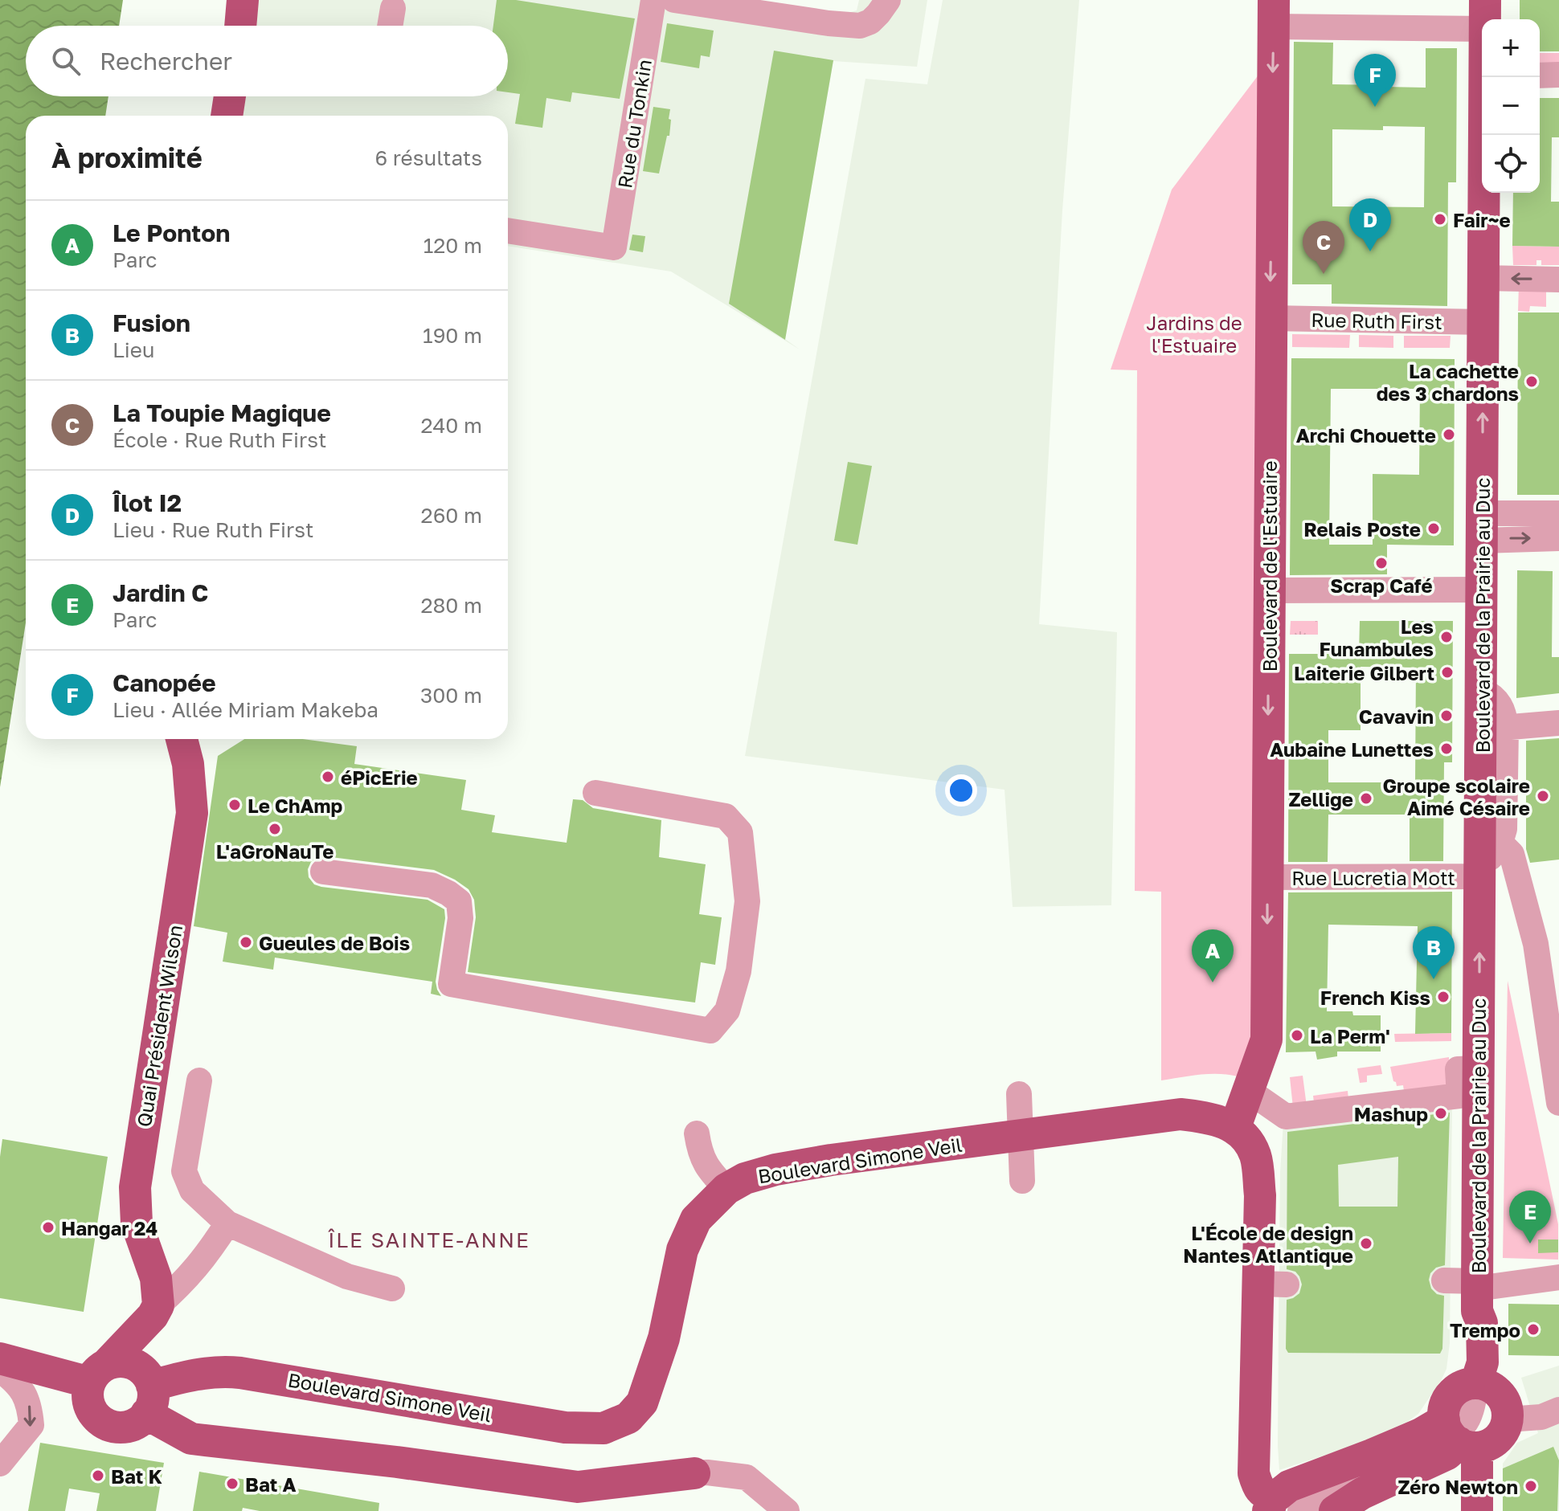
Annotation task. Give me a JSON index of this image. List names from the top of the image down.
{
  "streets": {
    "main road": [
      "Boulevard de l'Estuaire",
      "Boulevard de la Prairie au Duc",
      "Quai Président Wilson",
      "Boulevard Simone Veil"
    ],
    "street": ["Rue du Tonkin", "Rue Ruth First", "Rue Lucretia Mott"]
  },
  "crossings": [
    ["Rue Ruth First", "Boulevard de l'Estuaire"],
    ["Rue Ruth First", "Boulevard de la Prairie au Duc"],
    ["Boulevard de l'Estuaire", "Rue Lucretia Mott"],
    ["Boulevard de l'Estuaire", "Boulevard Simone Veil"],
    ["Boulevard de la Prairie au Duc", "Rue Lucretia Mott"],
    ["Quai Président Wilson", "Boulevard Simone Veil"]
  ],
  "one_way": ["Boulevard de l'Estuaire"],
  "districts": ["ÎLE SAINTE-ANNE"],
  "parks": ["Jardins de l'Estuaire"],
  "places": [
    "Fair~e",
    "La cachette des 3 chardons",
    "Archi Chouette",
    "Relais Poste",
    "Scrap Café",
    "Les Funambules",
    "Laiterie Gilbert",
    "Cavavin",
    "Aubaine Lunettes",
    "éPicErie",
    "Groupe scolaire Aimé Césaire",
    "Zellige",
    "Le ChAmp",
    "L'aGroNauTe",
    "Gueules de Bois",
    "French Kiss",
    "La Perm'",
    "Mashup",
    "Hangar 24",
    "L'École de design Nantes Atlantique",
    "Trempo",
    "Bat K",
    "Bat A",
    "Zéro Newton"
  ],
  "page": {
    "map_buttons": ["+", "−"],
    "search": "Rechercher",
    "pins": [
      "F",
      "D",
      "C",
      "B",
      "A",
      "E"
    ],
    "heading": ["À proximité", "6 résultats"],
    "list": [
      {
        "mark": "A",
        "name": "Le Ponton",
        "note": "Parc",
        "value": "120 m"
      },
      {
        "mark": "B",
        "name": "Fusion",
        "note": "Lieu",
        "value": "190 m"
      },
      {
        "mark": "C",
        "name": "La Toupie Magique",
        "note": "École · Rue Ruth First",
        "value": "240 m"
      },
      {
        "mark": "D",
        "name": "Îlot I2",
        "note": "Lieu · Rue Ruth First",
        "value": "260 m"
      },
      {
        "mark": "E",
        "name": "Jardin C",
        "note": "Parc",
        "value": "280 m"
      },
      {
        "mark": "F",
        "name": "Canopée",
        "note": "Lieu · Allée Miriam Makeba",
        "value": "300 m"
      }
    ]
  }
}
